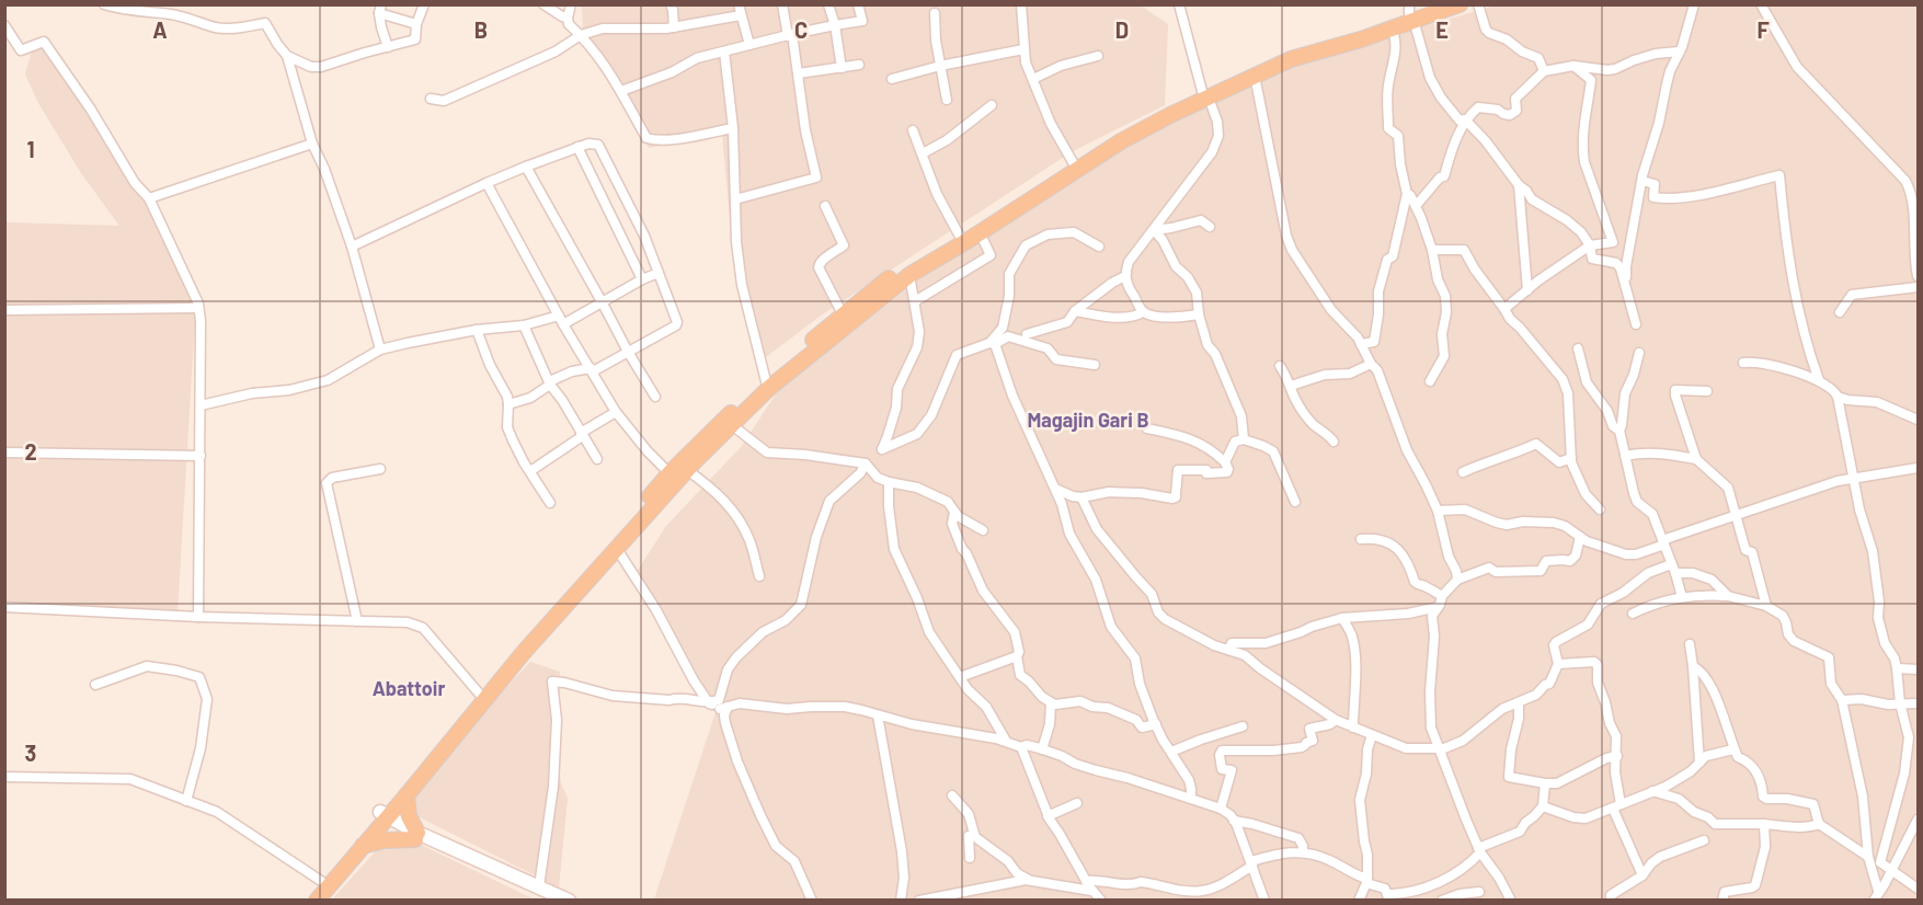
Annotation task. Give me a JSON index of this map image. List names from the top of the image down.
{
  "districts": ["Magajin Gari B", "Abattoir"],
  "grid": {
    "columns": [
      "A",
      "B",
      "C",
      "D",
      "E",
      "F"
    ],
    "rows": ["1", "2", "3"]
  }
}
